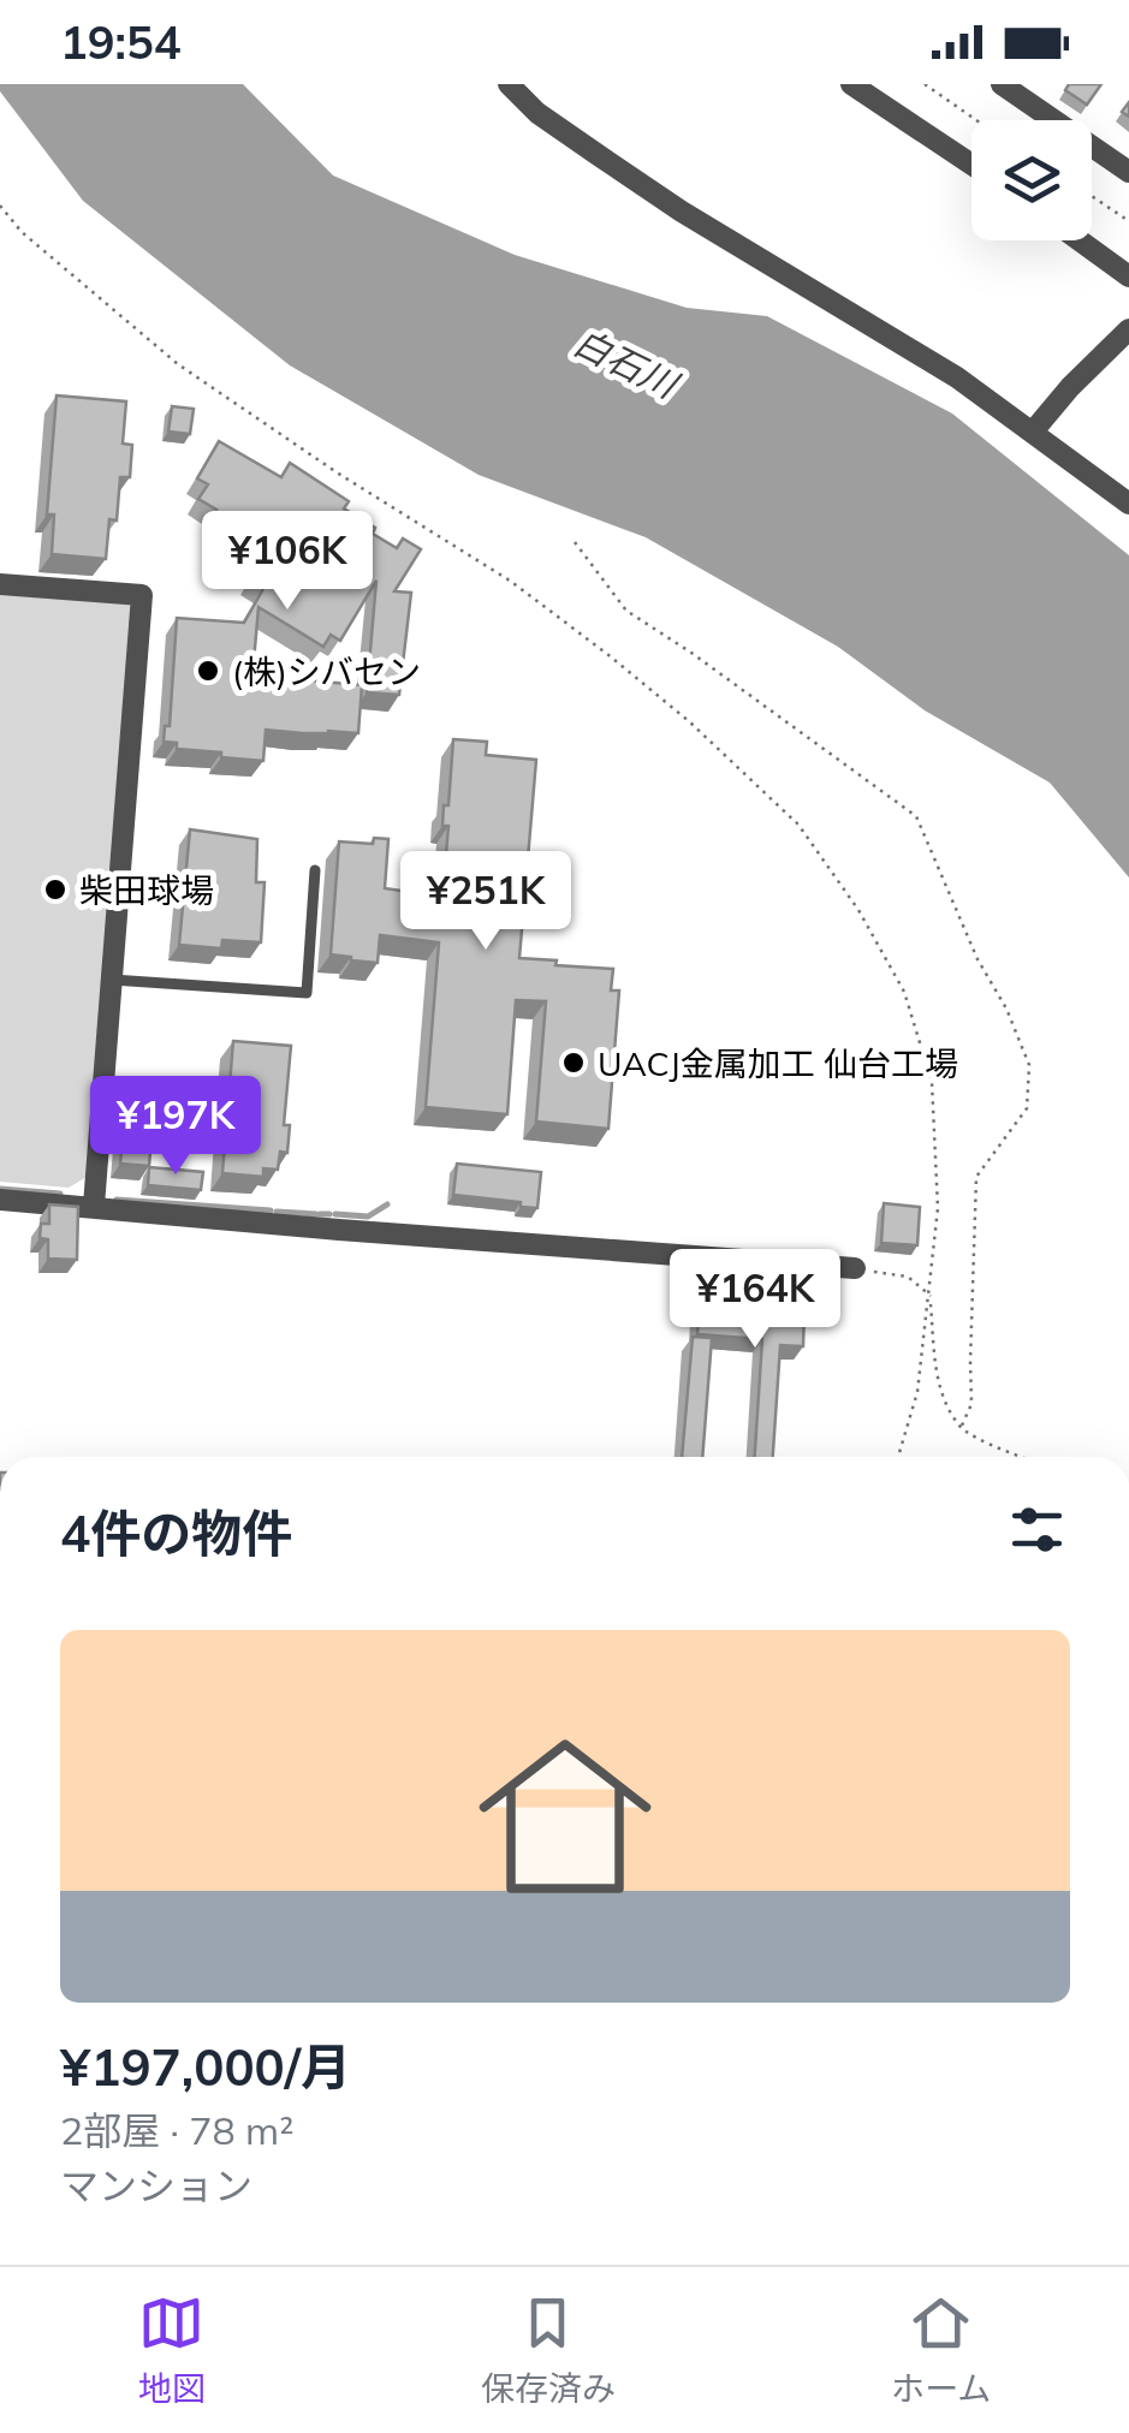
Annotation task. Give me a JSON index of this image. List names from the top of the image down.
{
  "water": ["白石川"],
  "places": ["(株)シバセン", "柴田球場", "UACJ金属加工 仙台工場"],
  "page": {
    "status": "19:54",
    "price": [
      "¥106K",
      "¥251K",
      "¥197K",
      "¥164K"
    ],
    "heading": "4件の物件",
    "list": [
      {
        "name": "¥197,000/月",
        "note": "2部屋 · 78 m² · マンション"
      }
    ],
    "tabs": ["地図", "保存済み", "ホーム"]
  }
}
